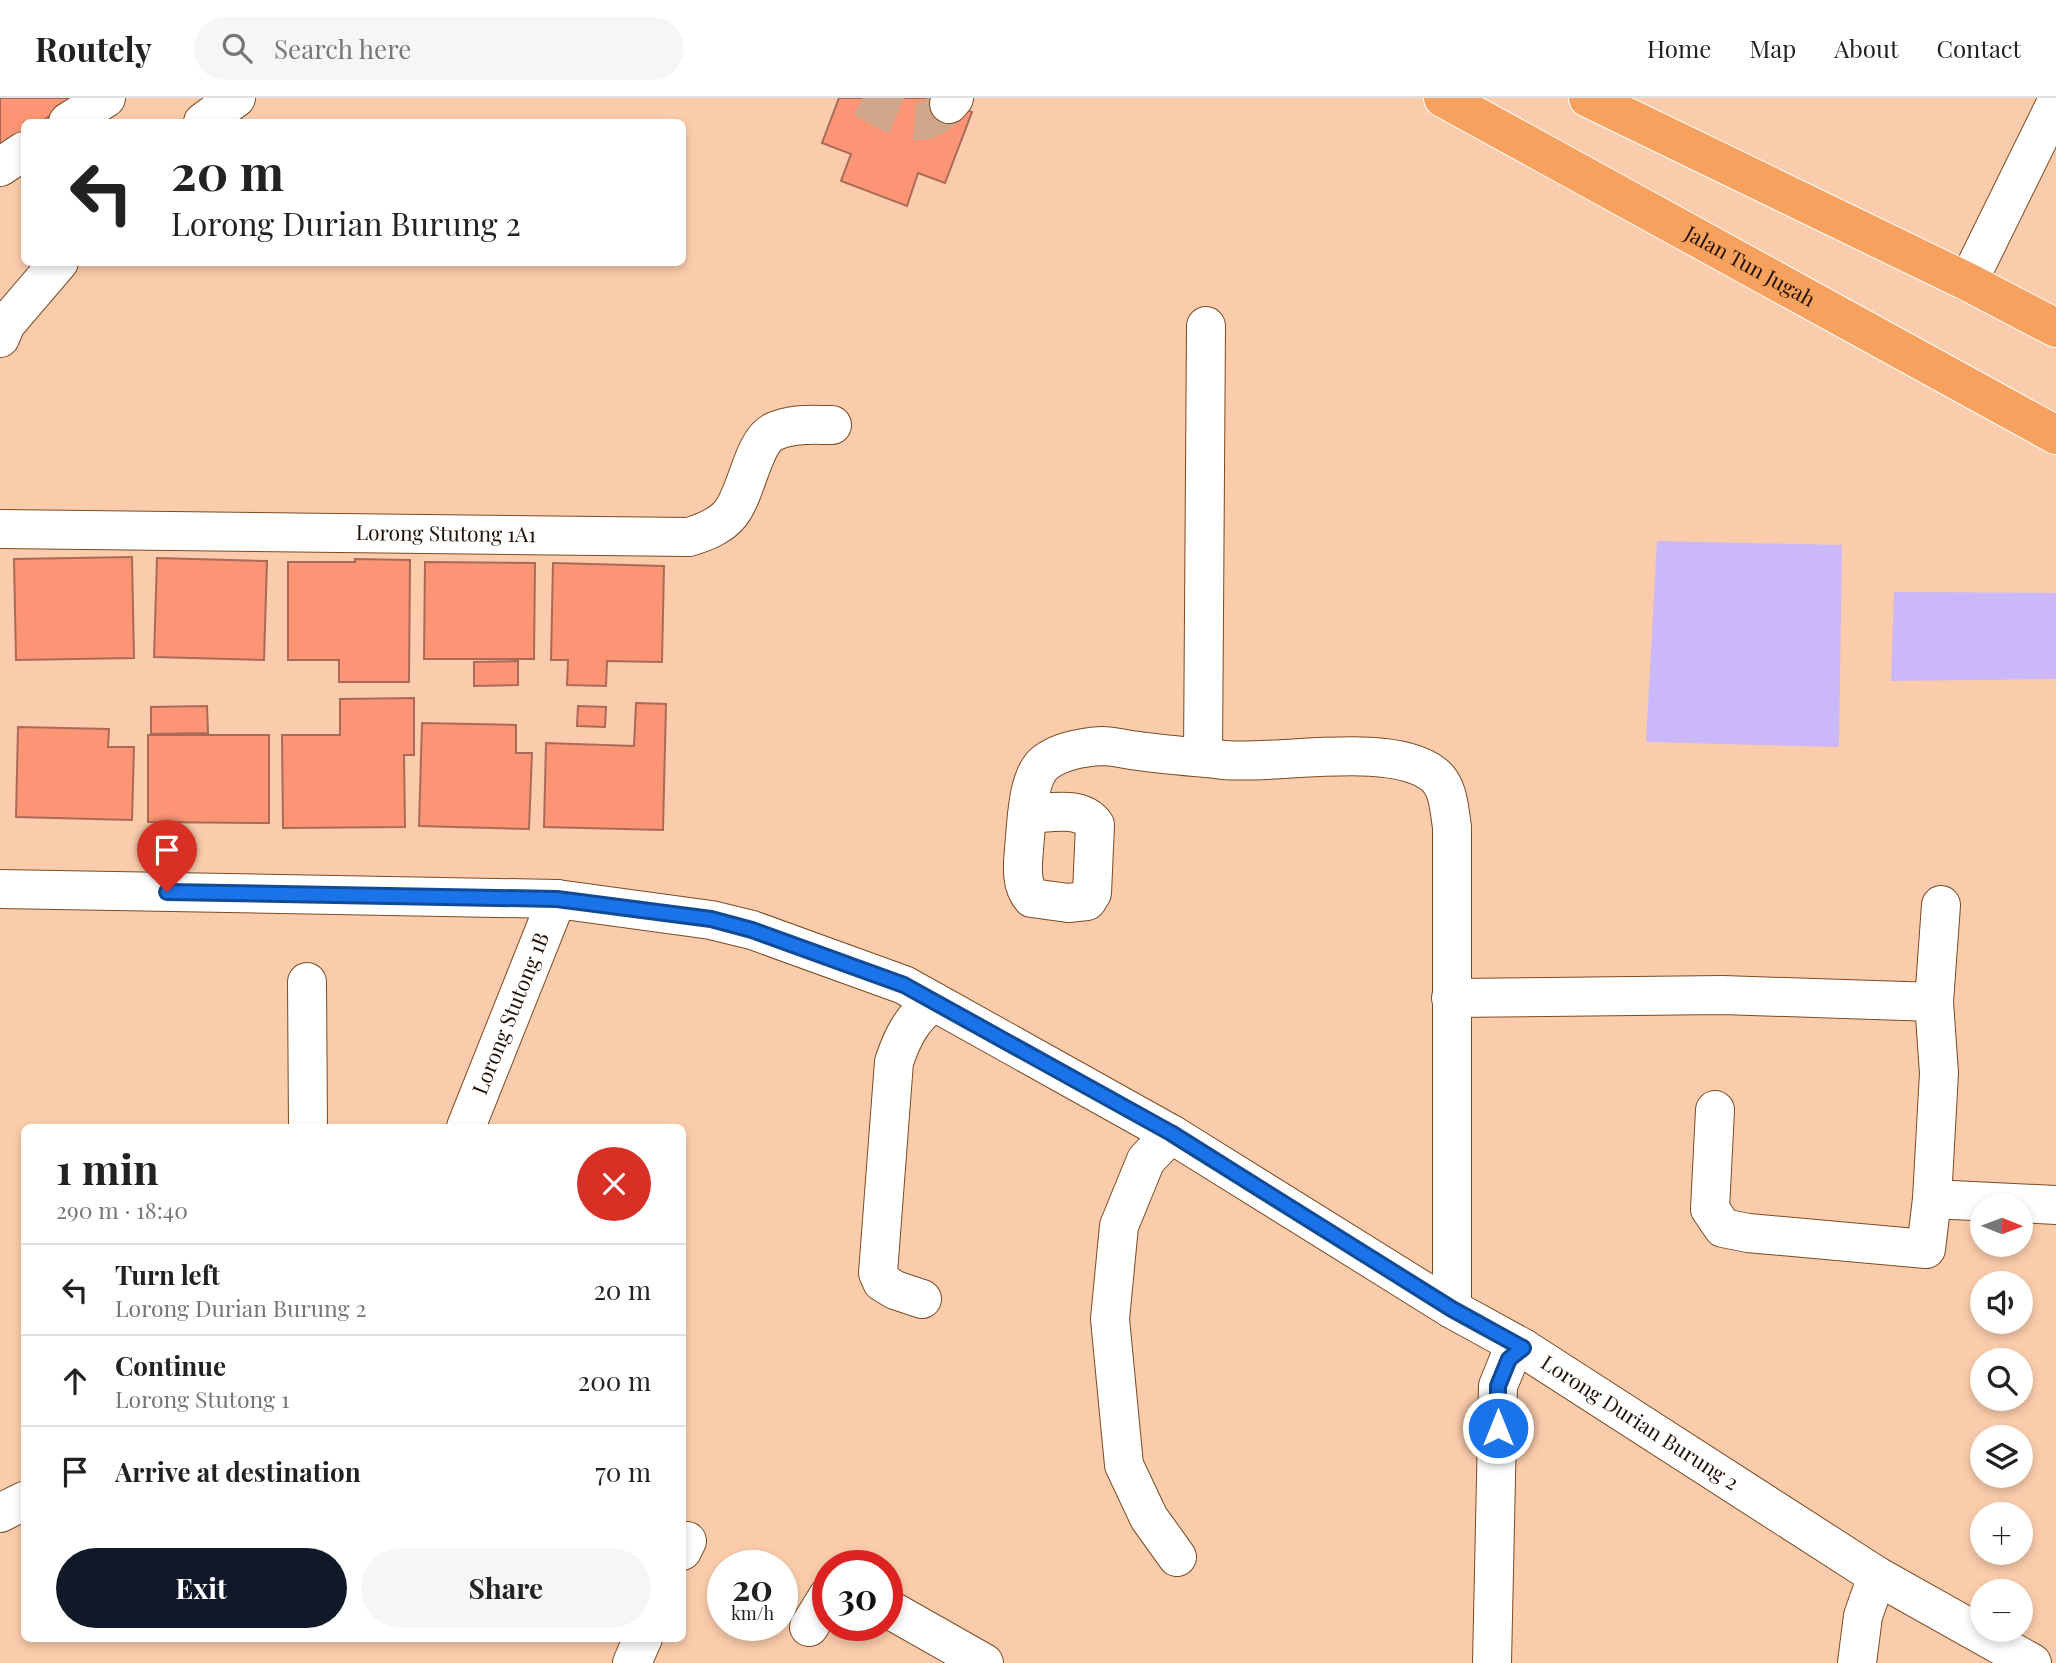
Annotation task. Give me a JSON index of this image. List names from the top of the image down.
{
  "streets": {
    "highway": ["Jalan Tun Jugah"],
    "street": ["Lorong Stutong 1A1", "Lorong Stutong 1B", "Lorong Durian Burung 2"]
  },
  "crossings": [
    ["Lorong Stutong 1B", "Lorong Durian Burung 2"]
  ],
  "north": "right",
  "page": {
    "header": "Routely",
    "search": "Search here",
    "nav": [
      "Home",
      "Map",
      "About",
      "Contact"
    ],
    "turn": ["20 m", "Lorong Durian Burung 2"],
    "heading": ["1 min", "290 m · 18:40"],
    "map_buttons": ["+", "−"],
    "list": [
      {
        "name": "Turn left",
        "note": "Lorong Durian Burung 2",
        "value": "20 m"
      },
      {
        "name": "Continue",
        "note": "Lorong Stutong 1",
        "value": "200 m"
      },
      {
        "name": "Arrive at destination",
        "value": "70 m"
      }
    ],
    "buttons": ["Exit", "Share"],
    "speed": "20 km/h",
    "limit": "30"
  }
}
